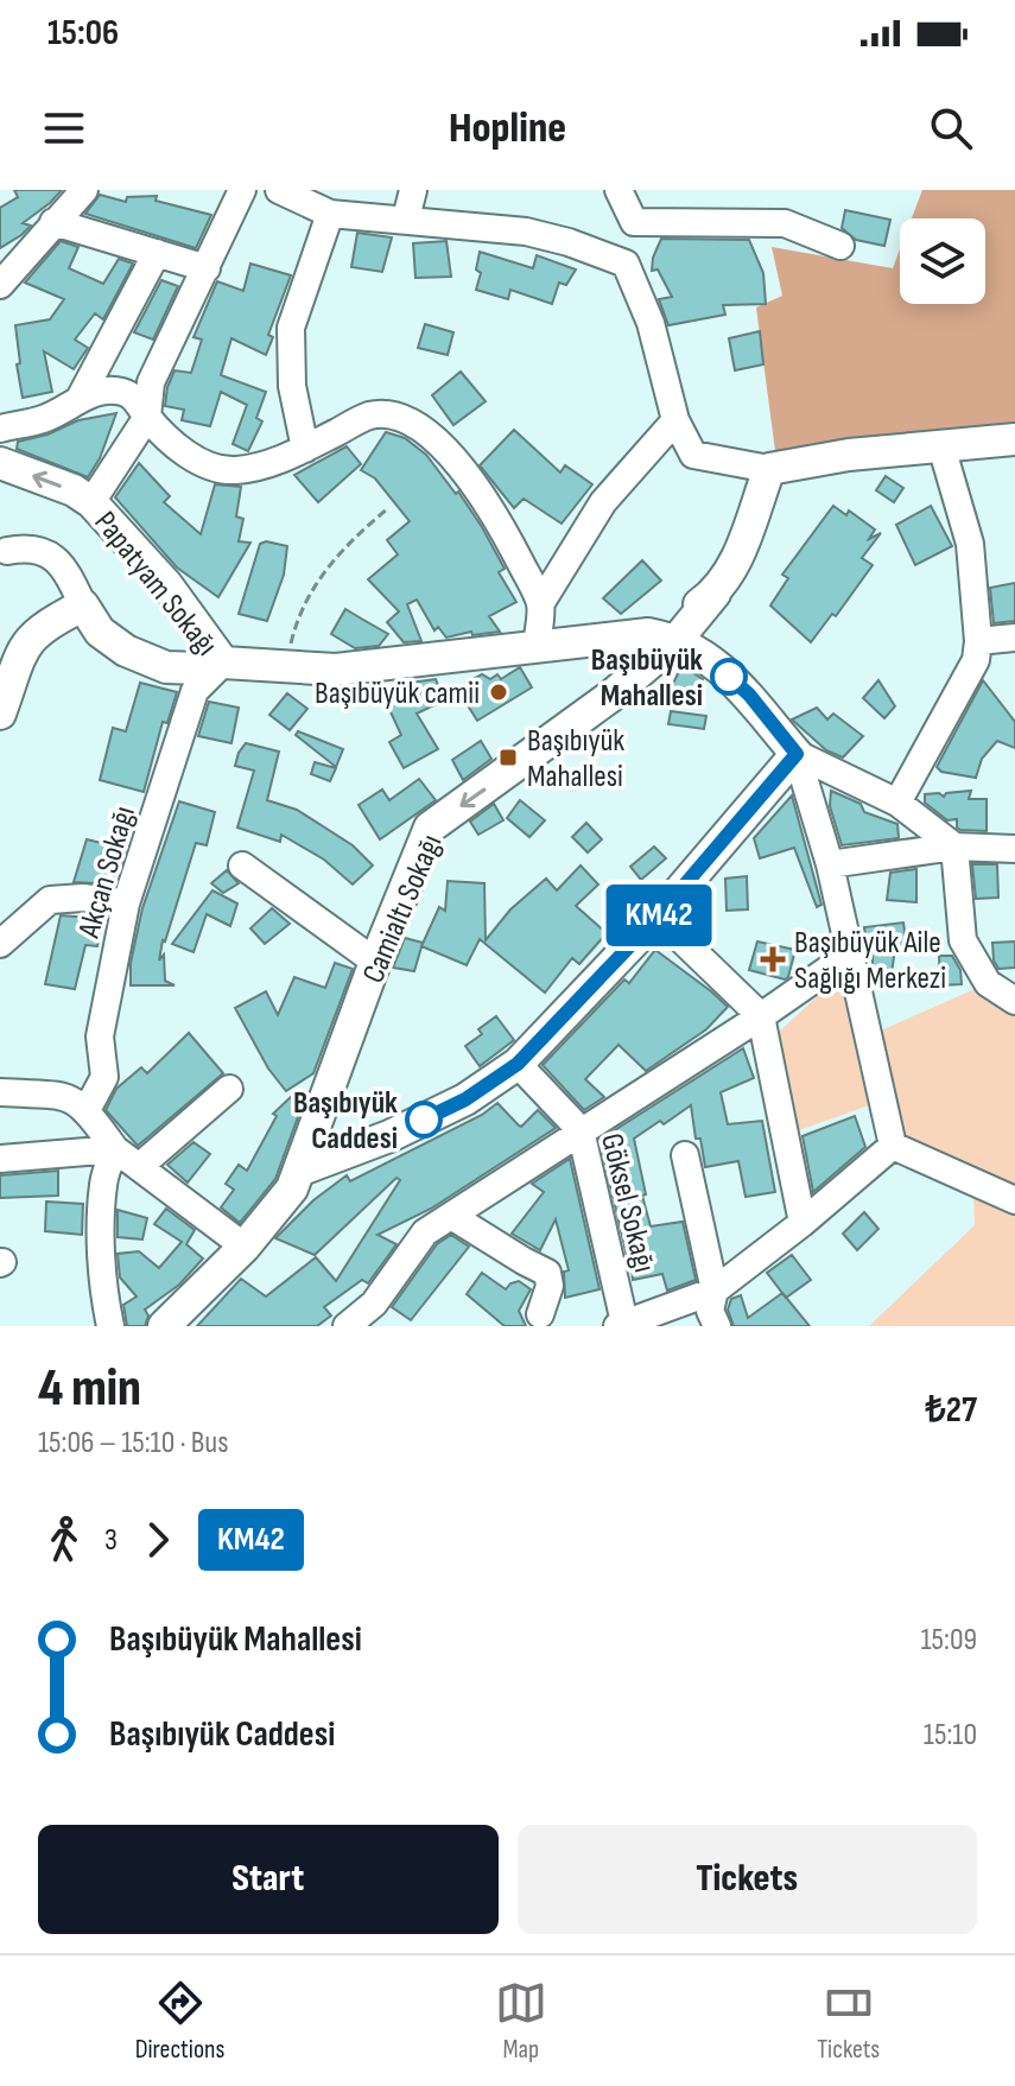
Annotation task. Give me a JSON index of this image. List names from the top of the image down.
{
  "streets": {
    "main road": ["Papatyam Sokağı", "Camialtı Sokağı"],
    "street": ["Akçan Sokağı", "Göksel Sokağı"]
  },
  "crossings": [
    ["Papatyam Sokağı", "Akçan Sokağı"]
  ],
  "places": {
    "other": ["Başıbüyük Mahallesi", "Başıbüyük camii", "Başıbıyük Caddesi"],
    "transit": ["Başıbıyük Mahallesi"],
    "health": ["Başıbüyük Aile Sağlığı Merkezi"]
  },
  "lines": ["bus line KM42"],
  "page": {
    "status": "15:06",
    "header": "Hopline",
    "on_map": "KM42",
    "heading": ["4 min", "15:06 – 15:10 · Bus", "₺27"],
    "legs": ["3", "KM42"],
    "list": [
      {
        "name": "Başıbüyük Mahallesi",
        "value": "15:09"
      },
      {
        "name": "Başıbıyük Caddesi",
        "value": "15:10"
      }
    ],
    "buttons": ["Start", "Tickets"],
    "tabs": ["Directions", "Map", "Tickets"]
  }
}
